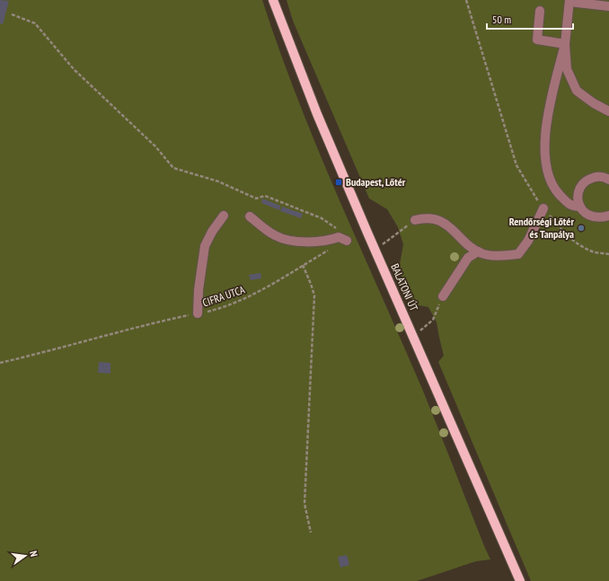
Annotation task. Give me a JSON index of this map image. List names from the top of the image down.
{
  "streets": {
    "main road": ["BALATONI ÚT"],
    "path": ["CIFRA UTCA"]
  },
  "places": {
    "transit": ["Budapest, Lőtér"],
    "other": ["Rendőrségi Lőtér és Tanpálya"]
  },
  "scale_bar": "50 m",
  "north": "right"
}
